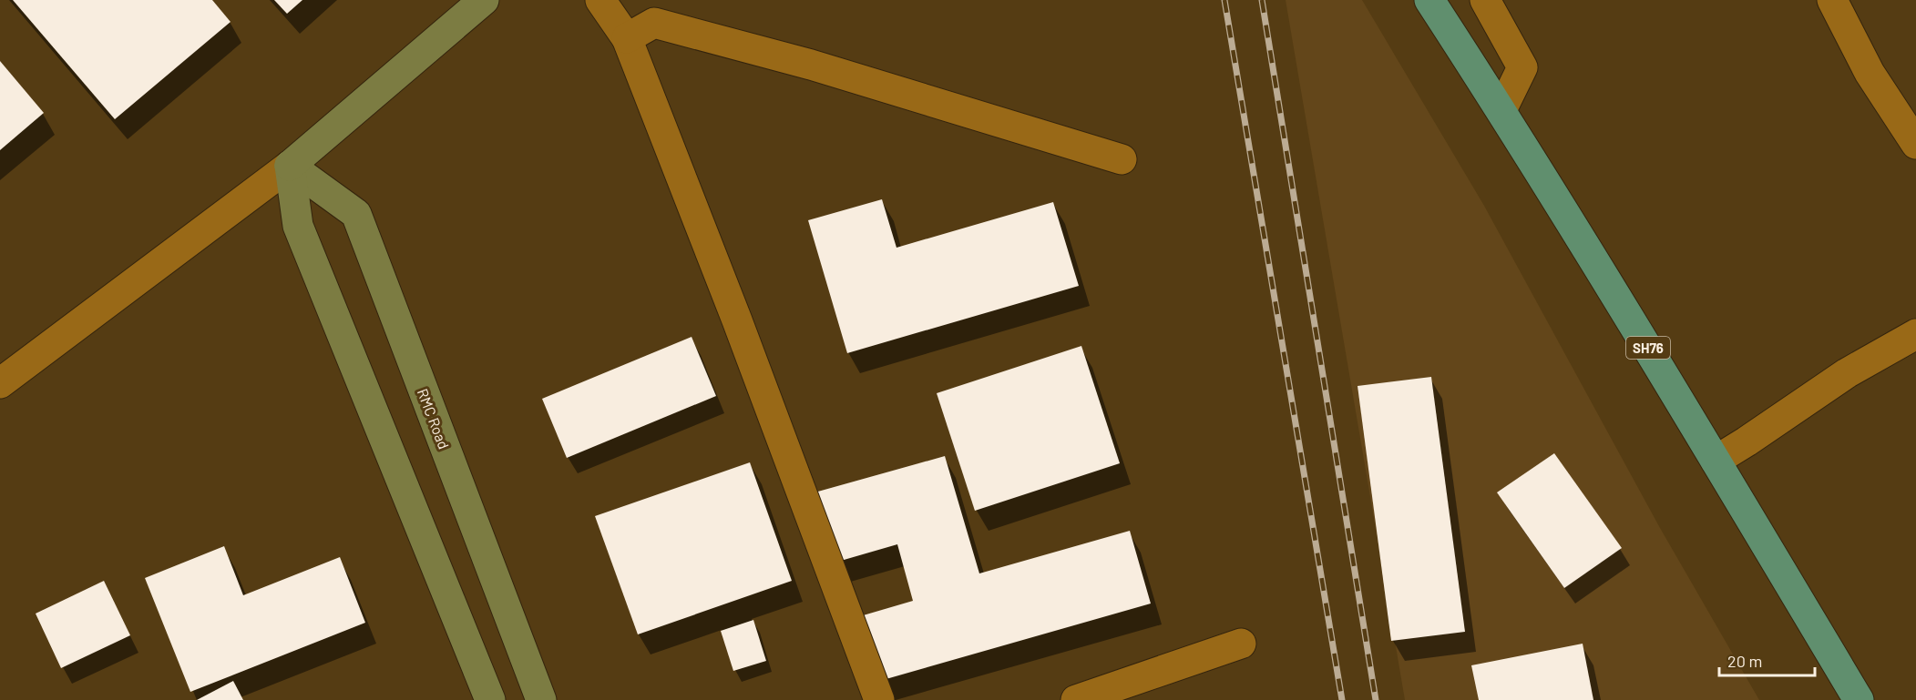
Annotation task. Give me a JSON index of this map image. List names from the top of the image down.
{
  "streets": {
    "main road": ["SH76"],
    "street": ["RMC Road"]
  },
  "scale_bar": "20 m"
}
